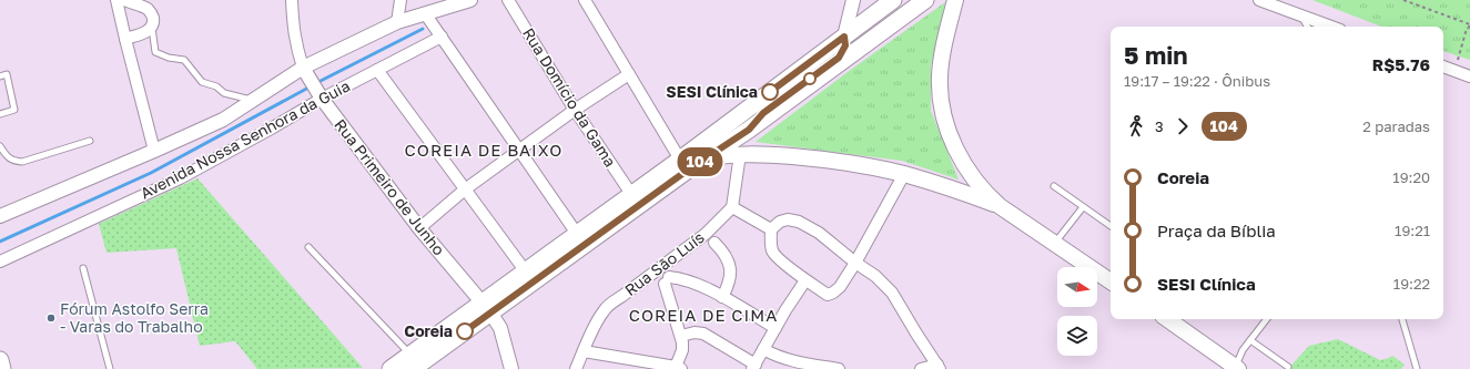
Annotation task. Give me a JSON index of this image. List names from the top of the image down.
{
  "streets": {
    "street": [
      "Rua Domício da Gama",
      "Avenida Nossa Senhora da Guia",
      "Rua Primeiro de Junho",
      "Rua São Luís"
    ]
  },
  "crossings": [
    ["Avenida Nossa Senhora da Guia", "Rua Primeiro de Junho"]
  ],
  "districts": ["COREIA DE BAIXO", "COREIA DE CIMA"],
  "places": ["SESI Clínica", "Fórum Astolfo Serra - Varas do Trabalho", "Coreia"],
  "lines": ["bus line 104"],
  "north": "right",
  "page": {
    "on_map": "104",
    "heading": ["5 min", "19:17 – 19:22 · Ônibus", "R$5.76"],
    "legs": ["3", "104", "2 paradas"],
    "list": [
      {
        "name": "Coreia",
        "value": "19:20"
      },
      {
        "name": "Praça da Bíblia",
        "value": "19:21"
      },
      {
        "name": "SESI Clínica",
        "value": "19:22"
      }
    ]
  }
}
